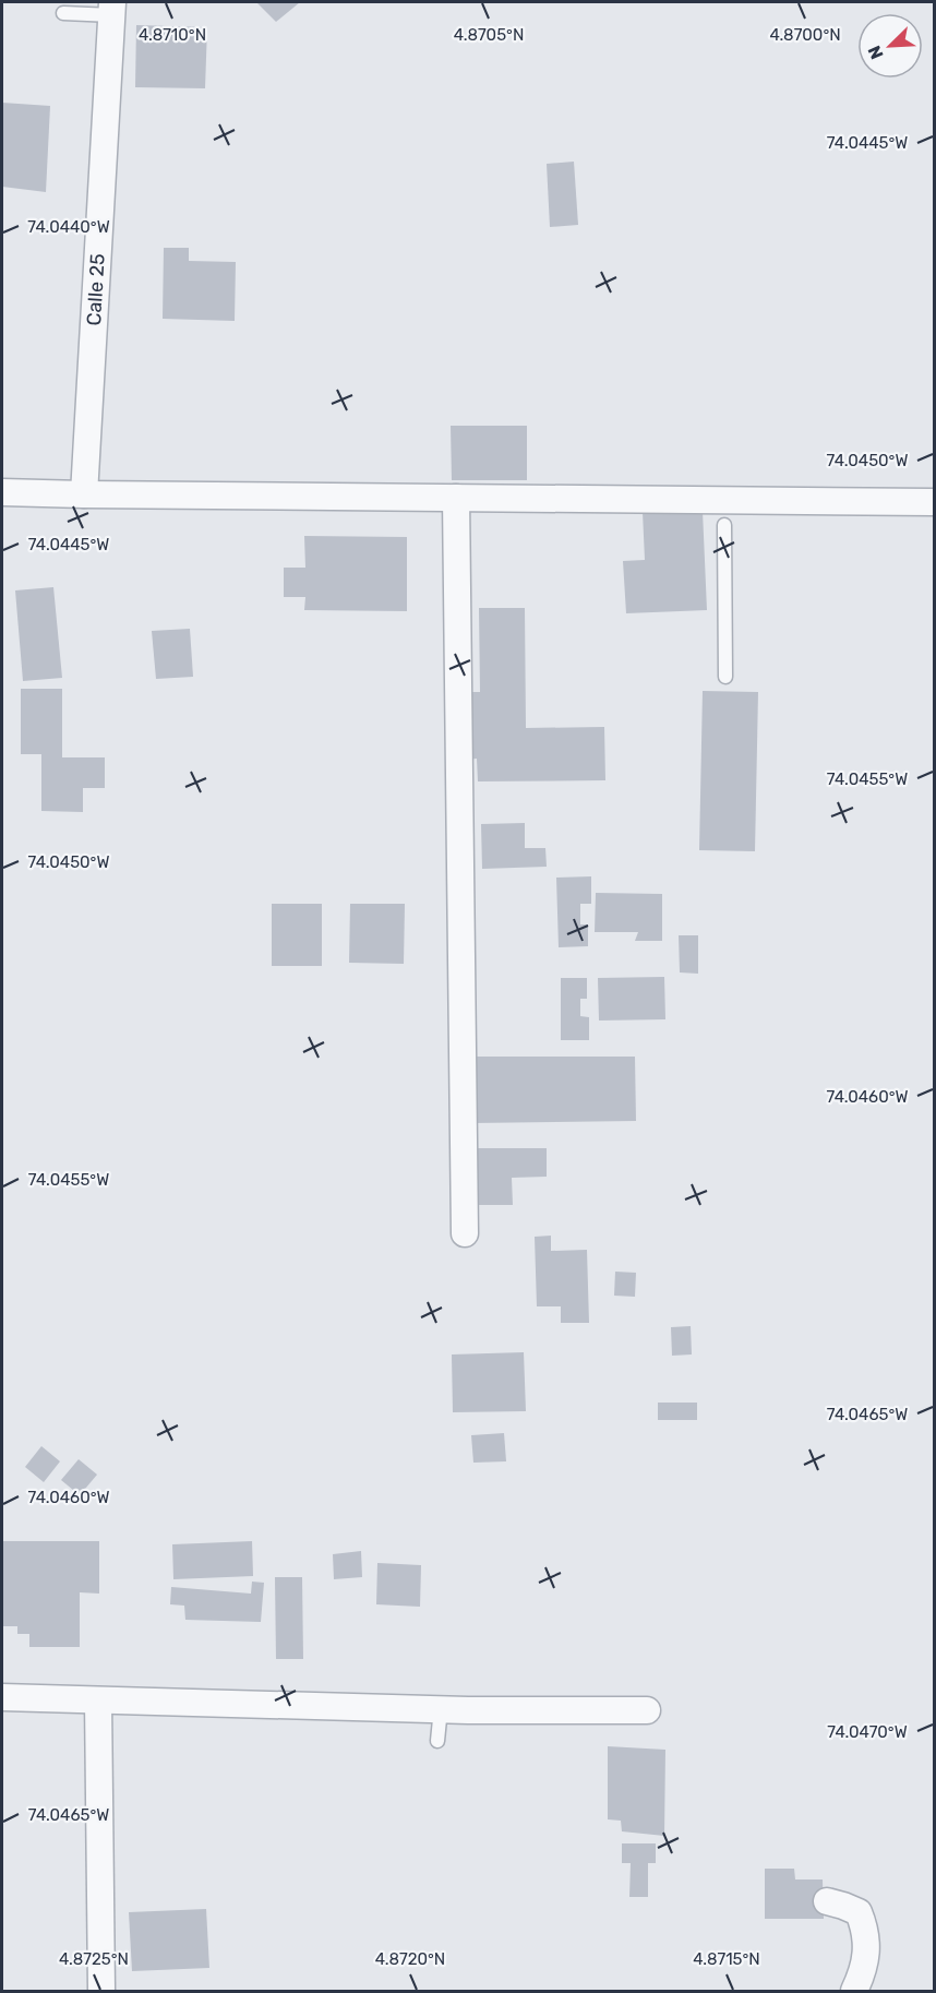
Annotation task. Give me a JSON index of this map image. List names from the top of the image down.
{
  "streets": {
    "street": ["Calle 25"]
  },
  "north": "bottom left",
  "coordinates": [
    "4.8710°N",
    "4.8705°N",
    "4.8700°N",
    "74.0445°W",
    "74.0440°W",
    "74.0450°W",
    "74.0455°W",
    "74.0460°W",
    "74.0465°W",
    "74.0470°W",
    "4.8725°N",
    "4.8720°N",
    "4.8715°N"
  ]
}
